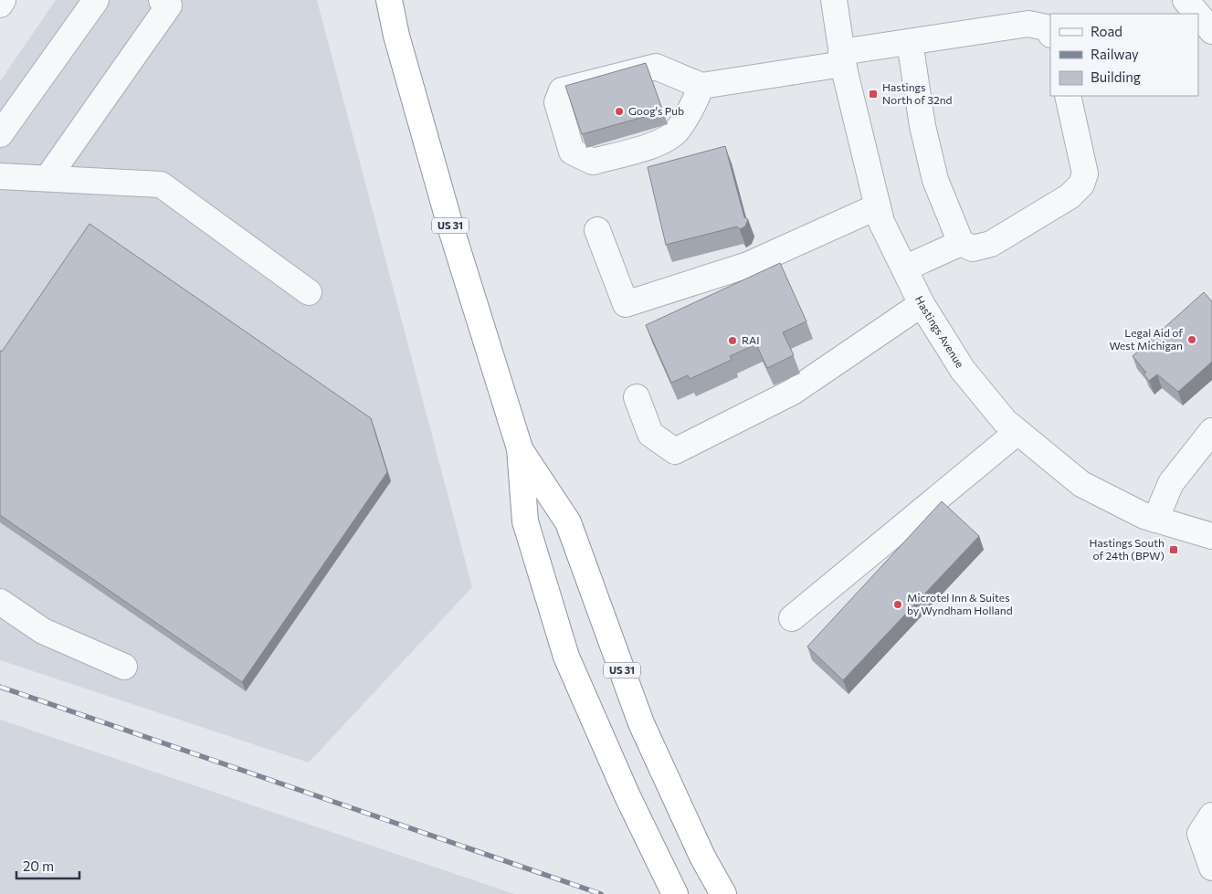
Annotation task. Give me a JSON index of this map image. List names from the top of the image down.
{
  "streets": {
    "highway": ["US 31"],
    "street": ["Hastings Avenue"]
  },
  "places": {
    "transit": ["Hastings North of 32nd", "Hastings South of 24th (BPW)"],
    "other": [
      "Goog's Pub",
      "Legal Aid of West Michigan",
      "RAI",
      "Microtel Inn & Suites by Wyndham Holland"
    ]
  },
  "legend": ["Road", "Railway", "Building"],
  "scale_bar": "20 m"
}
